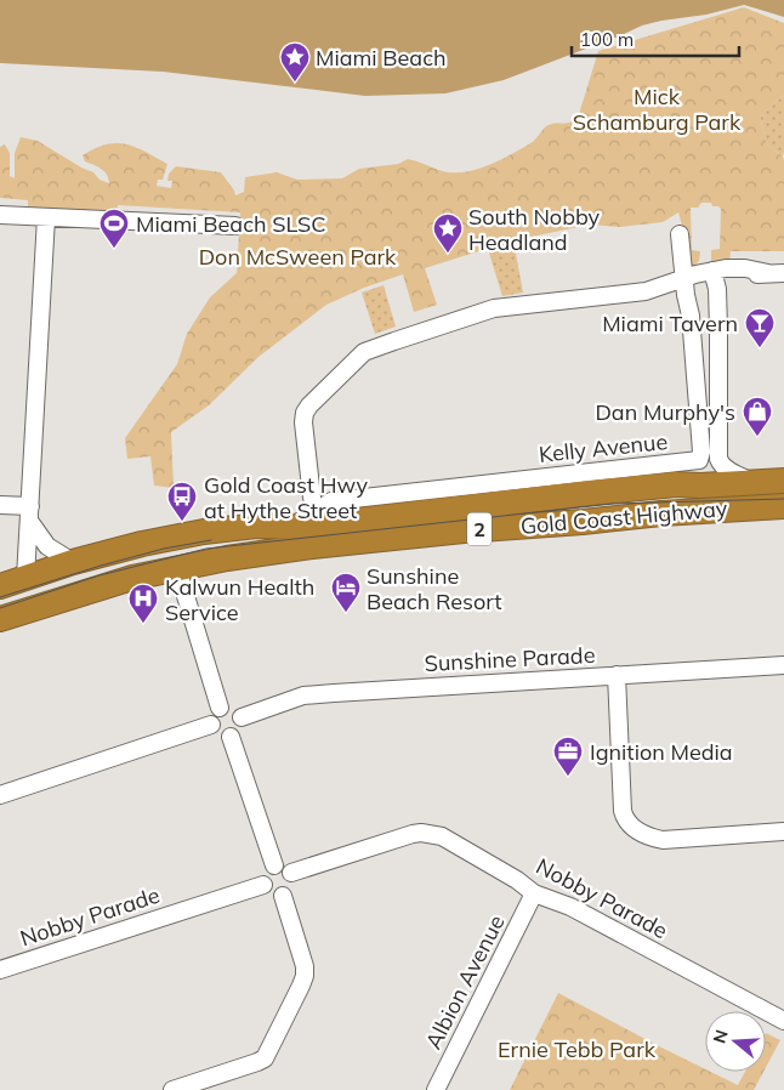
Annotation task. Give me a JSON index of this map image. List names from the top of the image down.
{
  "streets": {
    "highway": ["Gold Coast Highway", "2"],
    "street": [
      "Kelly Avenue",
      "Sunshine Parade",
      "Nobby Parade",
      "Albion Avenue"
    ]
  },
  "crossings": [
    ["Kelly Avenue", "Gold Coast Highway"],
    ["Nobby Parade", "Albion Avenue"]
  ],
  "parks": ["Mick Schamburg Park", "Don McSween Park", "Ernie Tebb Park"],
  "places": {
    "place": ["Miami Beach", "South Nobby Headland"],
    "sports": ["Miami Beach SLSC"],
    "bar": ["Miami Tavern"],
    "shop": ["Dan Murphy's"],
    "bus stop": ["Gold Coast Hwy at Hythe Street"],
    "hotel": ["Sunshine Beach Resort"],
    "hospital": ["Kalwun Health Service"],
    "office": ["Ignition Media"]
  },
  "scale_bar": "100 m",
  "north": "left"
}
